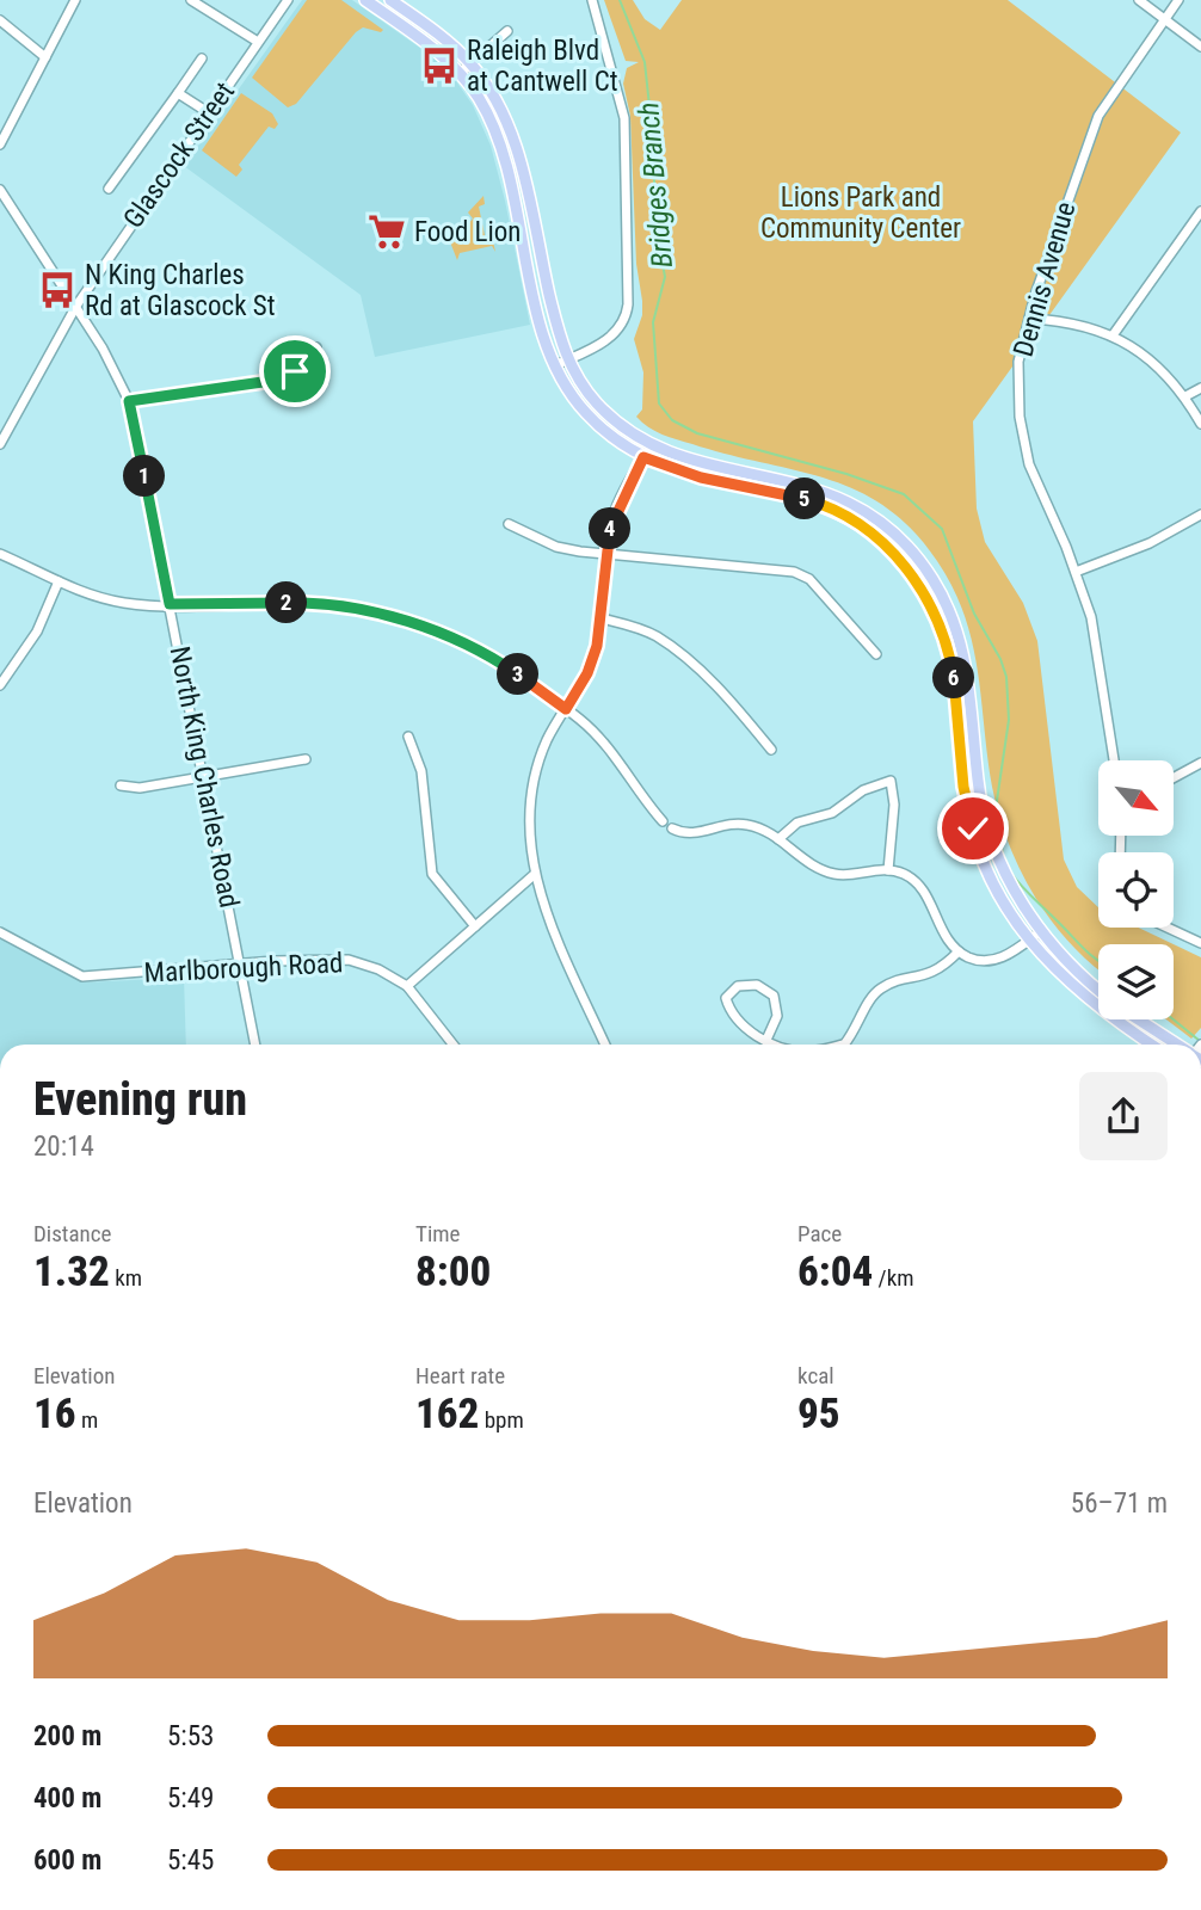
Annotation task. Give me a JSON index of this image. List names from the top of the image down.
{
  "streets": {
    "street": [
      "Glascock Street",
      "Dennis Avenue",
      "North King Charles Road",
      "Marlborough Road"
    ]
  },
  "crossings": [
    ["Glascock Street", "North King Charles Road"],
    ["North King Charles Road", "Marlborough Road"]
  ],
  "water": ["Bridges Branch"],
  "parks": ["Lions Park and Community Center"],
  "places": {
    "bus stop": ["Raleigh Blvd at Cantwell Ct", "N King Charles Rd at Glascock St"],
    "supermarket": ["Food Lion"]
  },
  "north": "bottom right",
  "page": {
    "pins": [
      "1",
      "5",
      "4",
      "2",
      "3",
      "6"
    ],
    "heading": ["Evening run", "20:14"],
    "stats": [
      ["Distance", "1.32 km"],
      ["Time", "8:00"],
      ["Pace", "6:04 /km"],
      ["Elevation", "16 m"],
      ["Heart rate", "162 bpm"],
      ["kcal", "95"]
    ],
    "chart": ["Elevation", "56–71 m"],
    "list": [
      {
        "name": "200 m",
        "note": "5:53"
      },
      {
        "name": "400 m",
        "note": "5:49"
      },
      {
        "name": "600 m",
        "note": "5:45"
      }
    ]
  }
}
